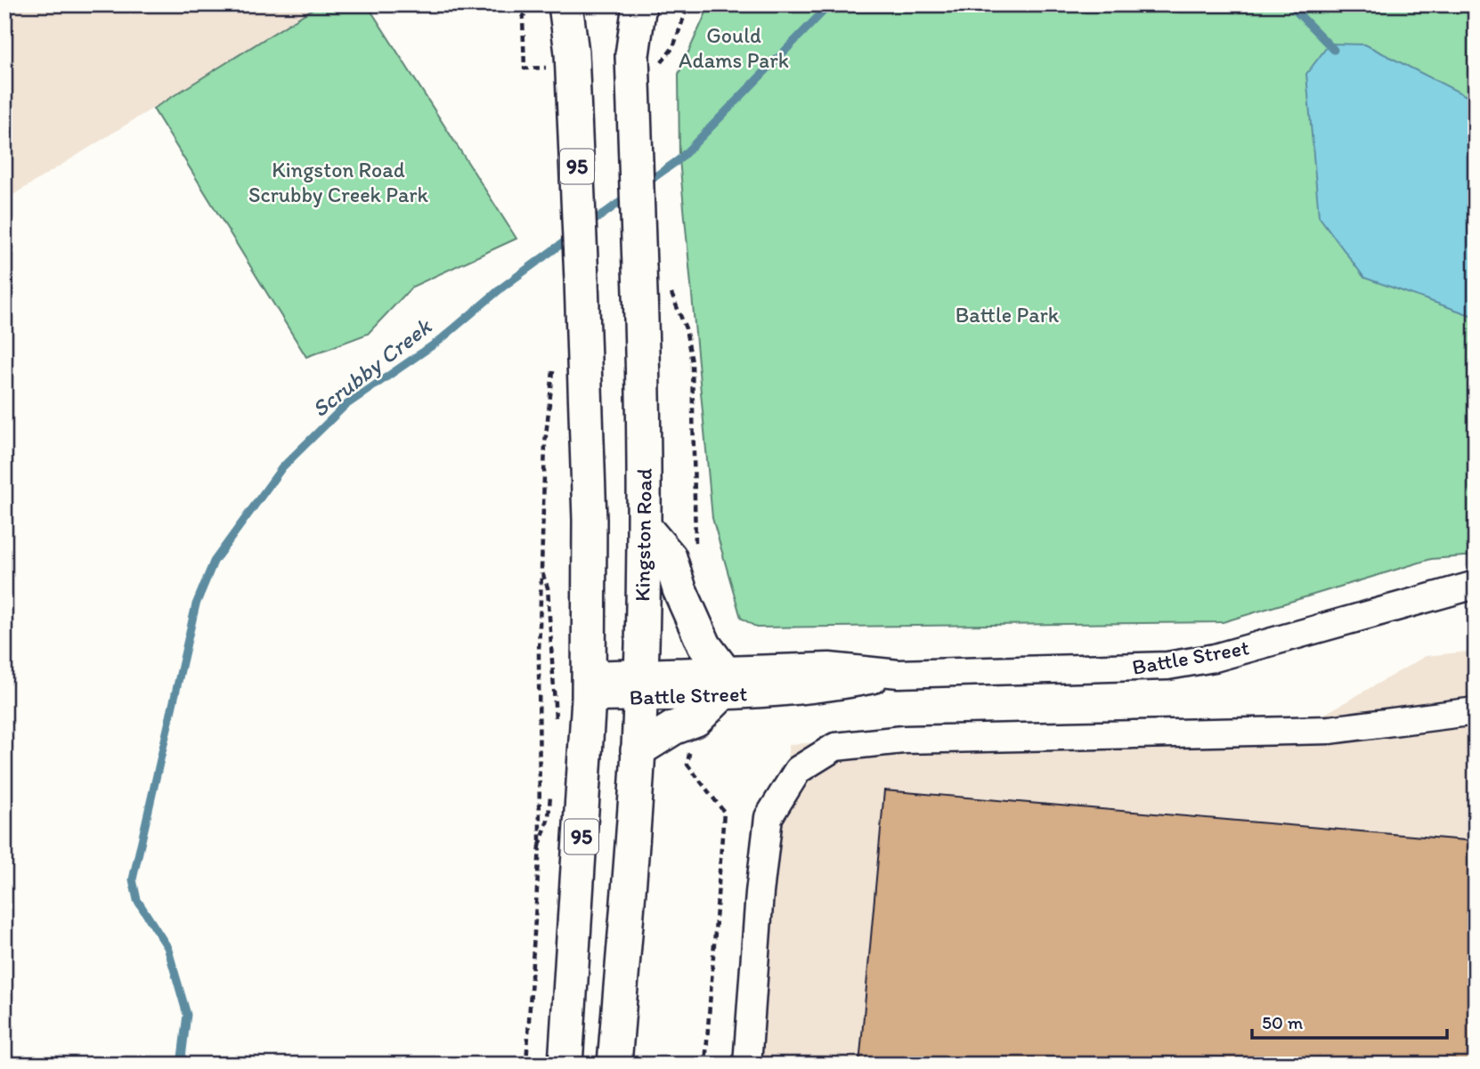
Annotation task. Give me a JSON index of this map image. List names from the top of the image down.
{
  "streets": {
    "main road": ["95", "Kingston Road"],
    "street": ["Battle Street"]
  },
  "crossings": [
    ["95", "Battle Street"],
    ["Kingston Road", "Battle Street"]
  ],
  "water": ["Scrubby Creek"],
  "parks": ["Gould Adams Park", "Kingston Road Scrubby Creek Park", "Battle Park"],
  "scale_bar": "50 m"
}
